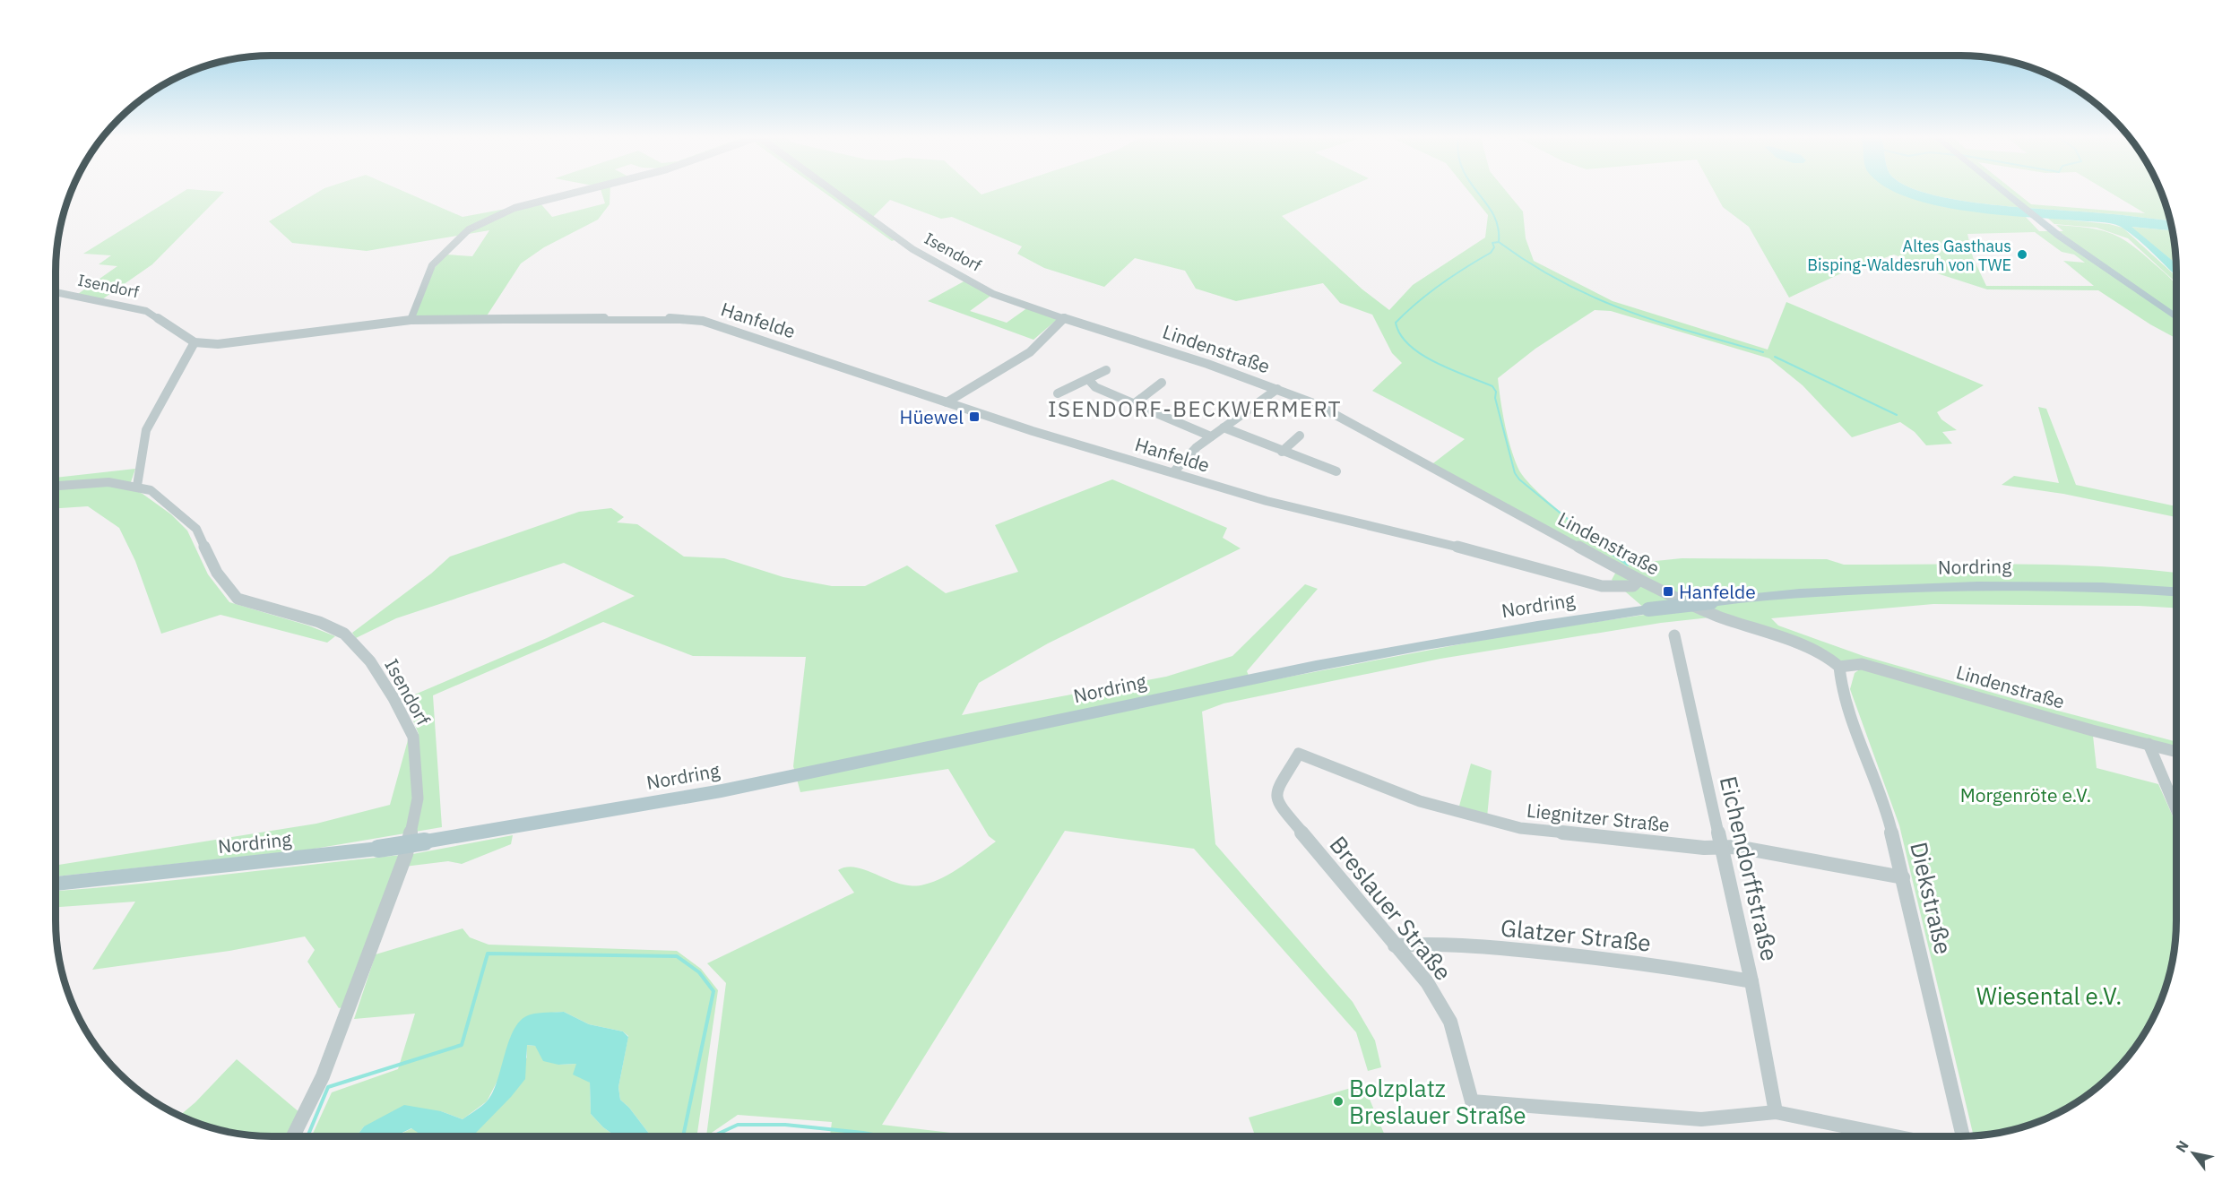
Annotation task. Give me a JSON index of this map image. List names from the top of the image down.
{
  "streets": {
    "main road": ["Nordring"],
    "street": [
      "Isendorf",
      "Hanfelde",
      "Lindenstraße",
      "Liegnitzer Straße",
      "Eichendorffstraße",
      "Diekstraße",
      "Breslauer Straße",
      "Glatzer Straße"
    ]
  },
  "crossings": [
    ["Isendorf", "Hanfelde"],
    ["Isendorf", "Lindenstraße"],
    ["Hanfelde", "Lindenstraße"],
    ["Lindenstraße", "Diekstraße"],
    ["Liegnitzer Straße", "Eichendorffstraße"],
    ["Liegnitzer Straße", "Diekstraße"],
    ["Liegnitzer Straße", "Breslauer Straße"],
    ["Eichendorffstraße", "Breslauer Straße"],
    ["Eichendorffstraße", "Glatzer Straße"],
    ["Breslauer Straße", "Glatzer Straße"]
  ],
  "districts": ["ISENDORF-BECKWERMERT"],
  "parks": ["Morgenröte e.V.", "Wiesental e.V."],
  "places": {
    "other": ["Altes Gasthaus Bisping-Waldesruh von TWE", "Bolzplatz Breslauer Straße"],
    "transit": ["Hüewel", "Hanfelde"]
  },
  "north": "top left"
}
